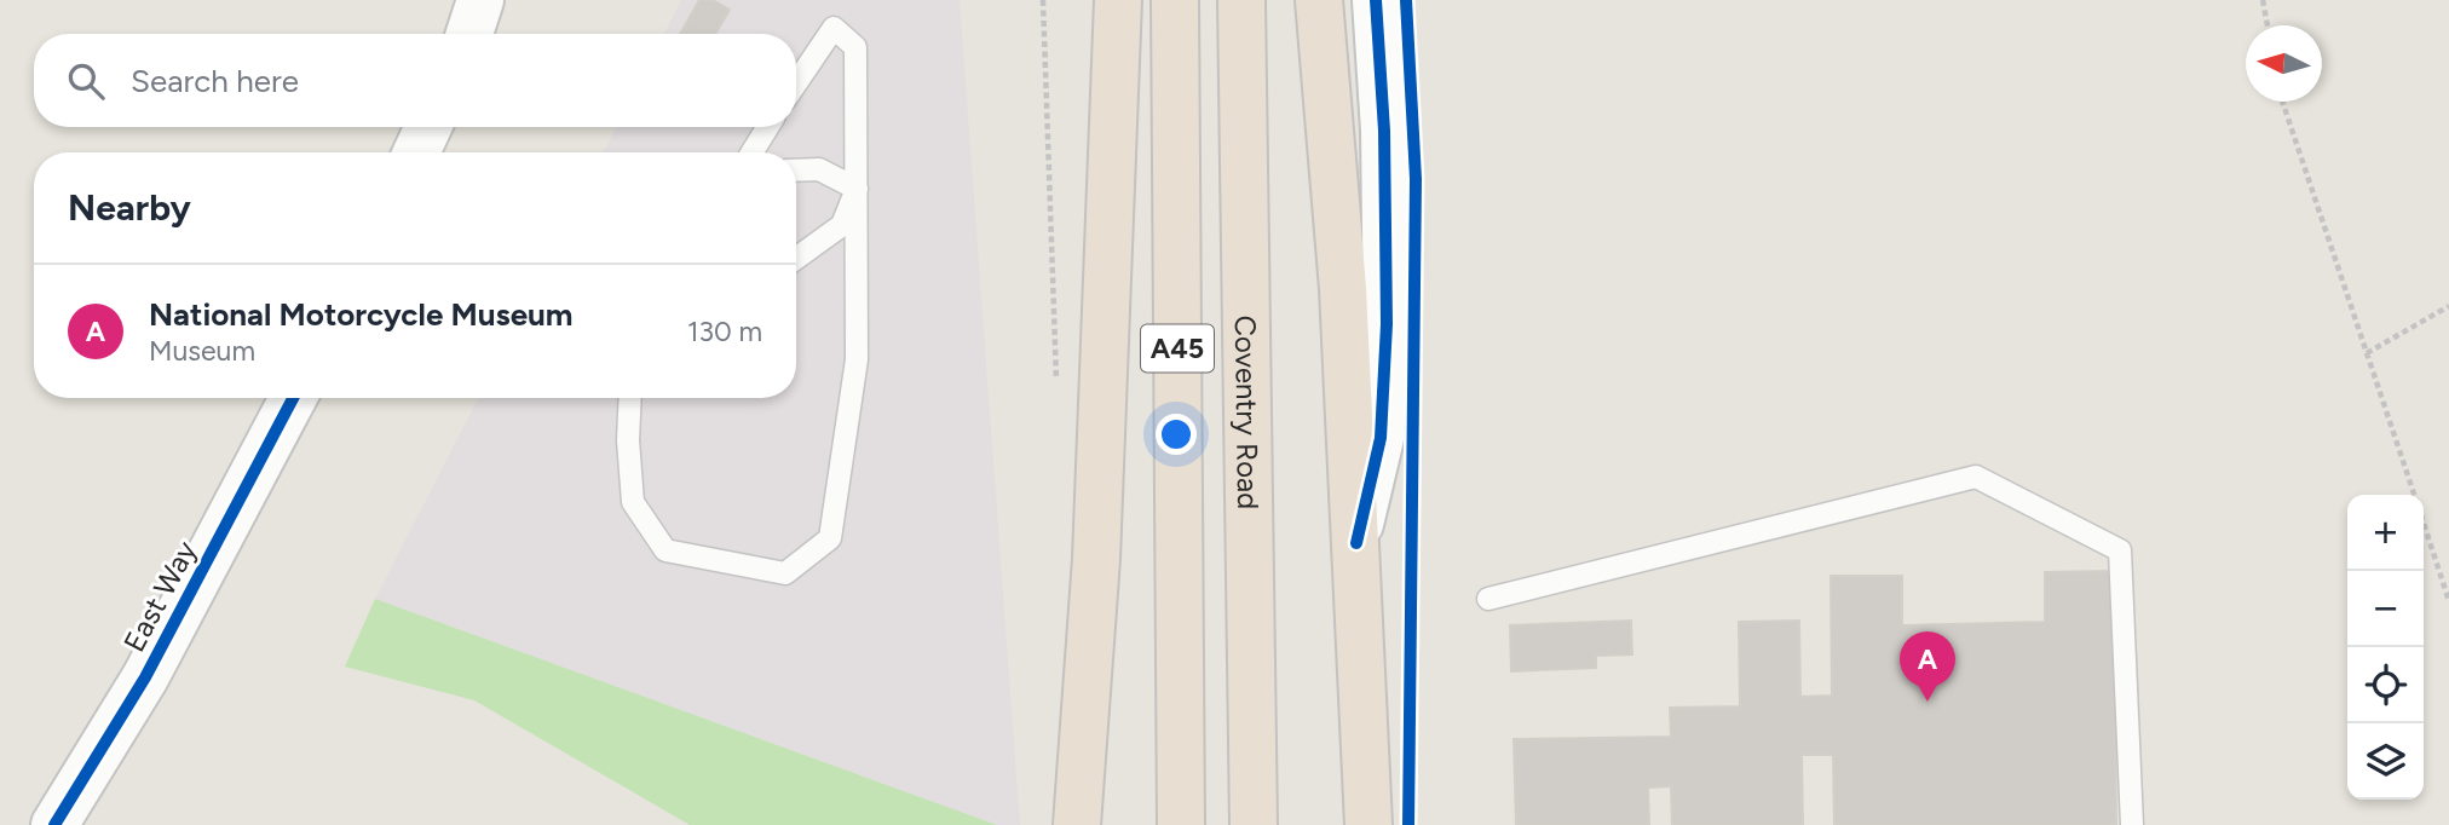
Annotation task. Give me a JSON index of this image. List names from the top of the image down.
{
  "streets": {
    "highway": ["A45", "Coventry Road"],
    "street": ["East Way"]
  },
  "north": "left",
  "page": {
    "search": "Search here",
    "heading": "Nearby",
    "list": [
      {
        "mark": "A",
        "name": "National Motorcycle Museum",
        "note": "Museum",
        "value": "130 m"
      }
    ],
    "map_buttons": ["+", "−"],
    "pins": "A"
  }
}
